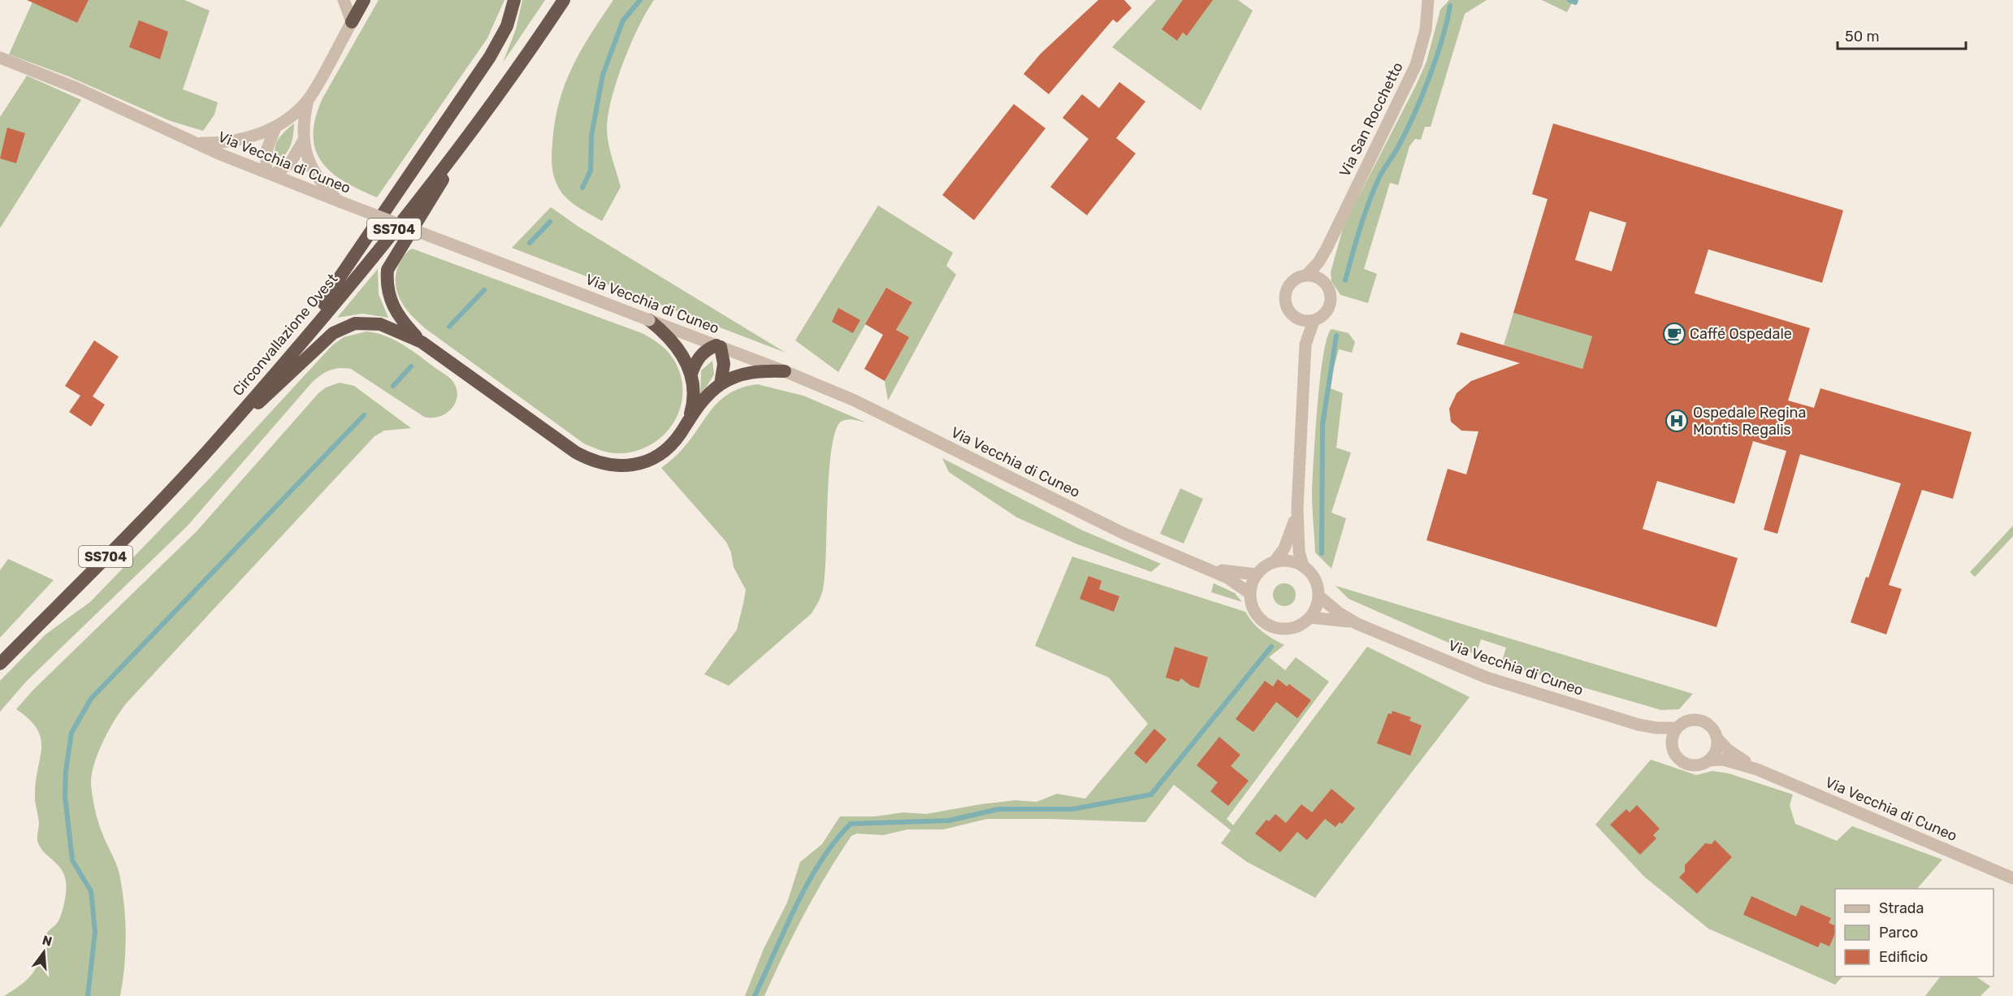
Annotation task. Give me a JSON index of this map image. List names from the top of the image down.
{
  "streets": {
    "highway": ["SS704", "Circonvallazione Ovest"],
    "street": ["Via San Rocchetto", "Via Vecchia di Cuneo"]
  },
  "crossings": [
    ["Via San Rocchetto", "Via Vecchia di Cuneo"]
  ],
  "places": {
    "cafe": ["Caffé Ospedale"],
    "hospital": ["Ospedale Regina Montis Regalis"]
  },
  "legend": ["Strada", "Parco", "Edificio"],
  "scale_bar": "50 m",
  "north": "top"
}
